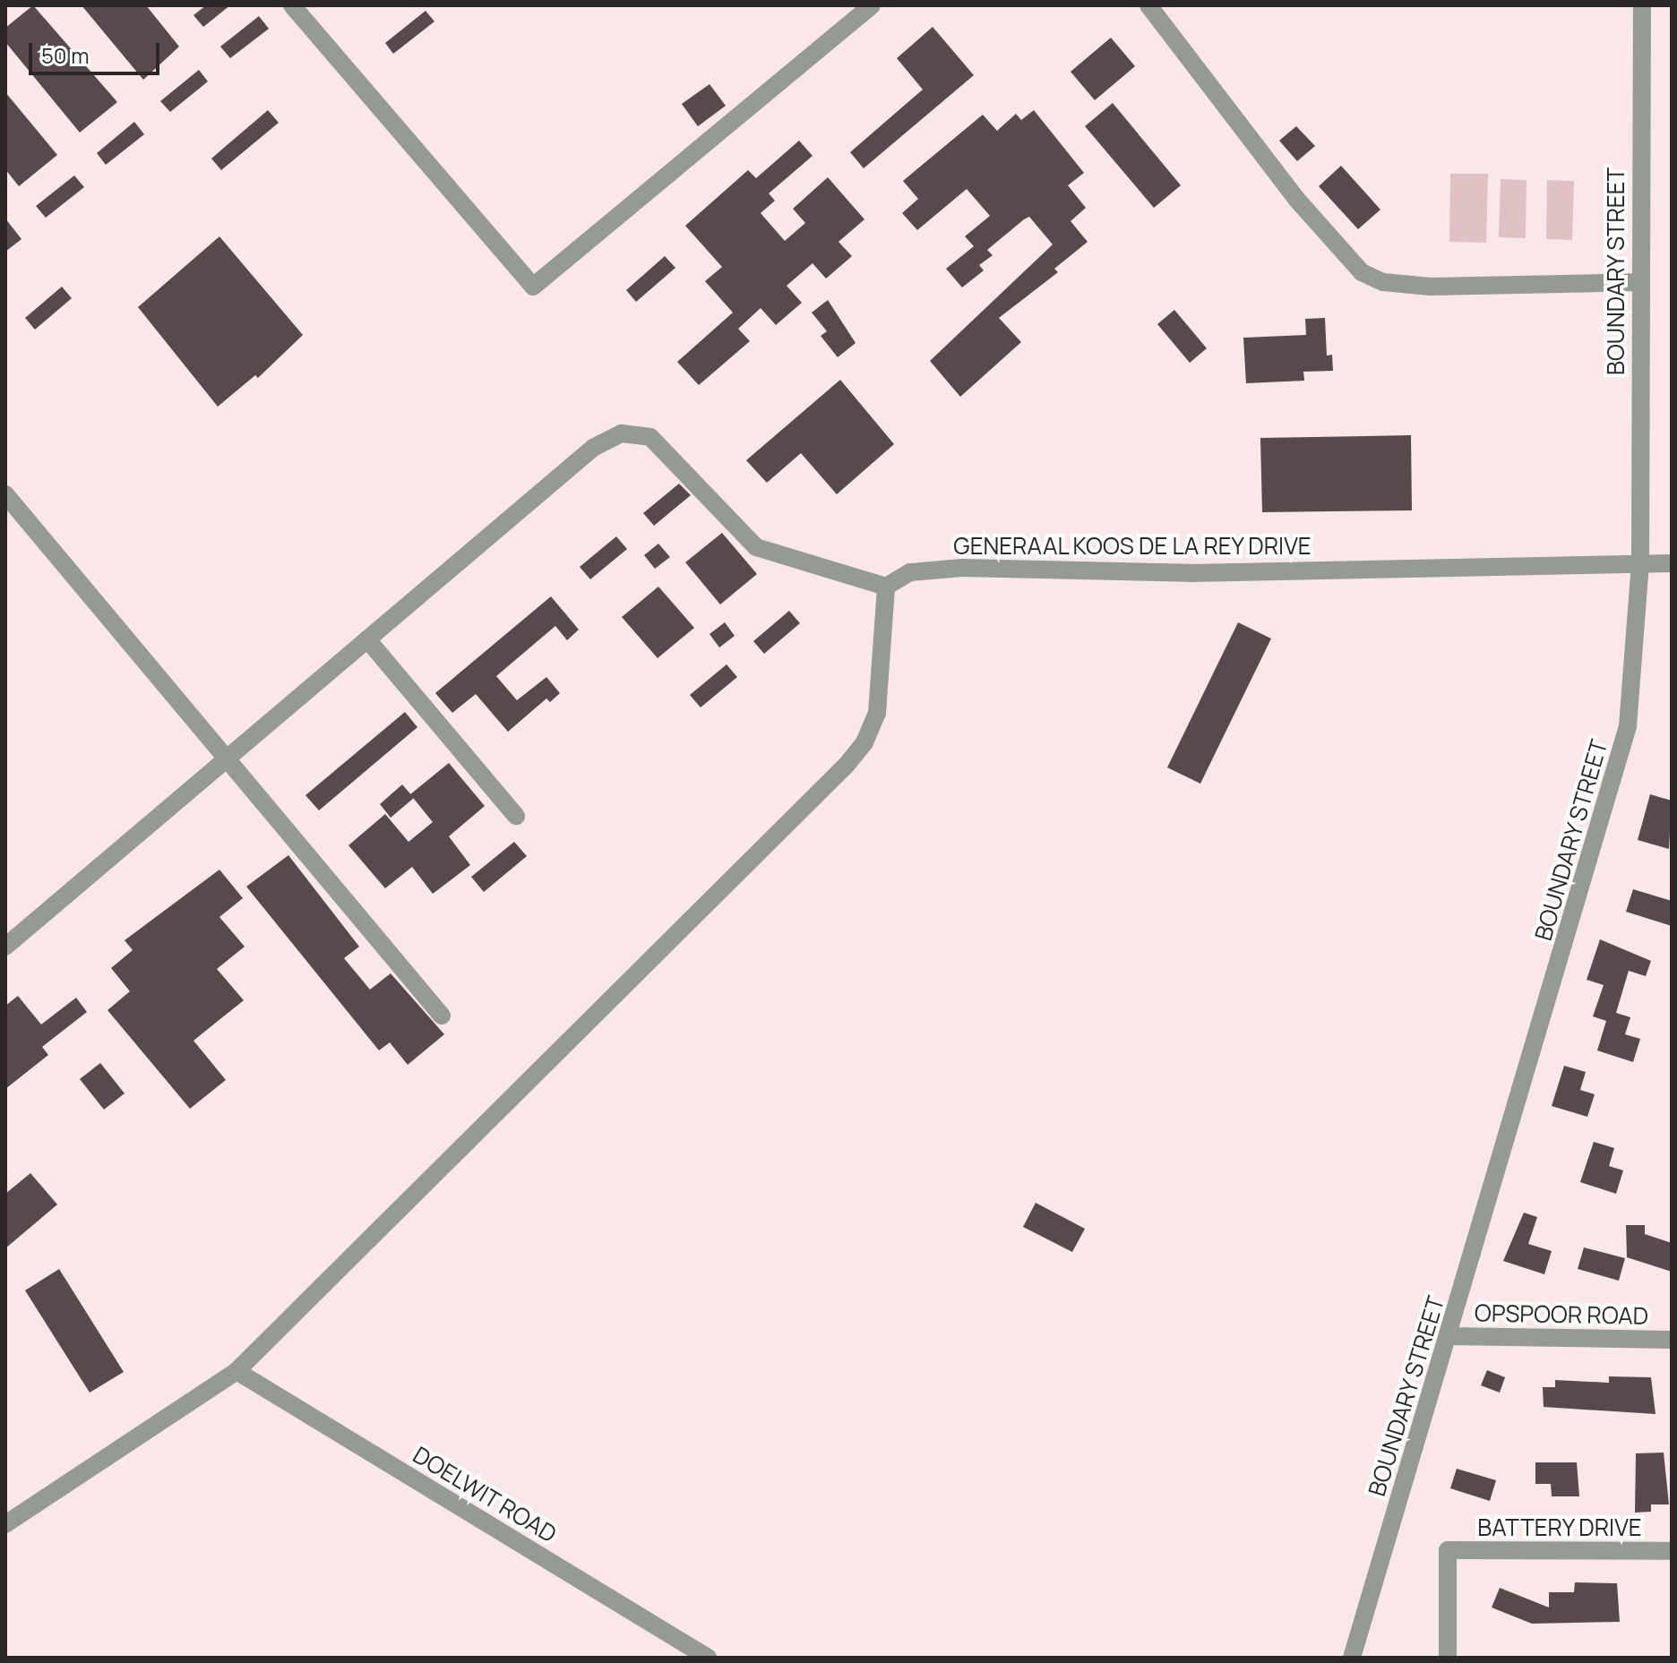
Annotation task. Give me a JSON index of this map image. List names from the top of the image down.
{
  "streets": {
    "street": [
      "BOUNDARY STREET",
      "GENERAAL KOOS DE LA REY DRIVE",
      "OPSPOOR ROAD",
      "DOELWIT ROAD",
      "BATTERY DRIVE"
    ]
  },
  "crossings": [
    ["BOUNDARY STREET", "GENERAAL KOOS DE LA REY DRIVE"],
    ["BOUNDARY STREET", "OPSPOOR ROAD"]
  ],
  "scale_bar": "50 m"
}
